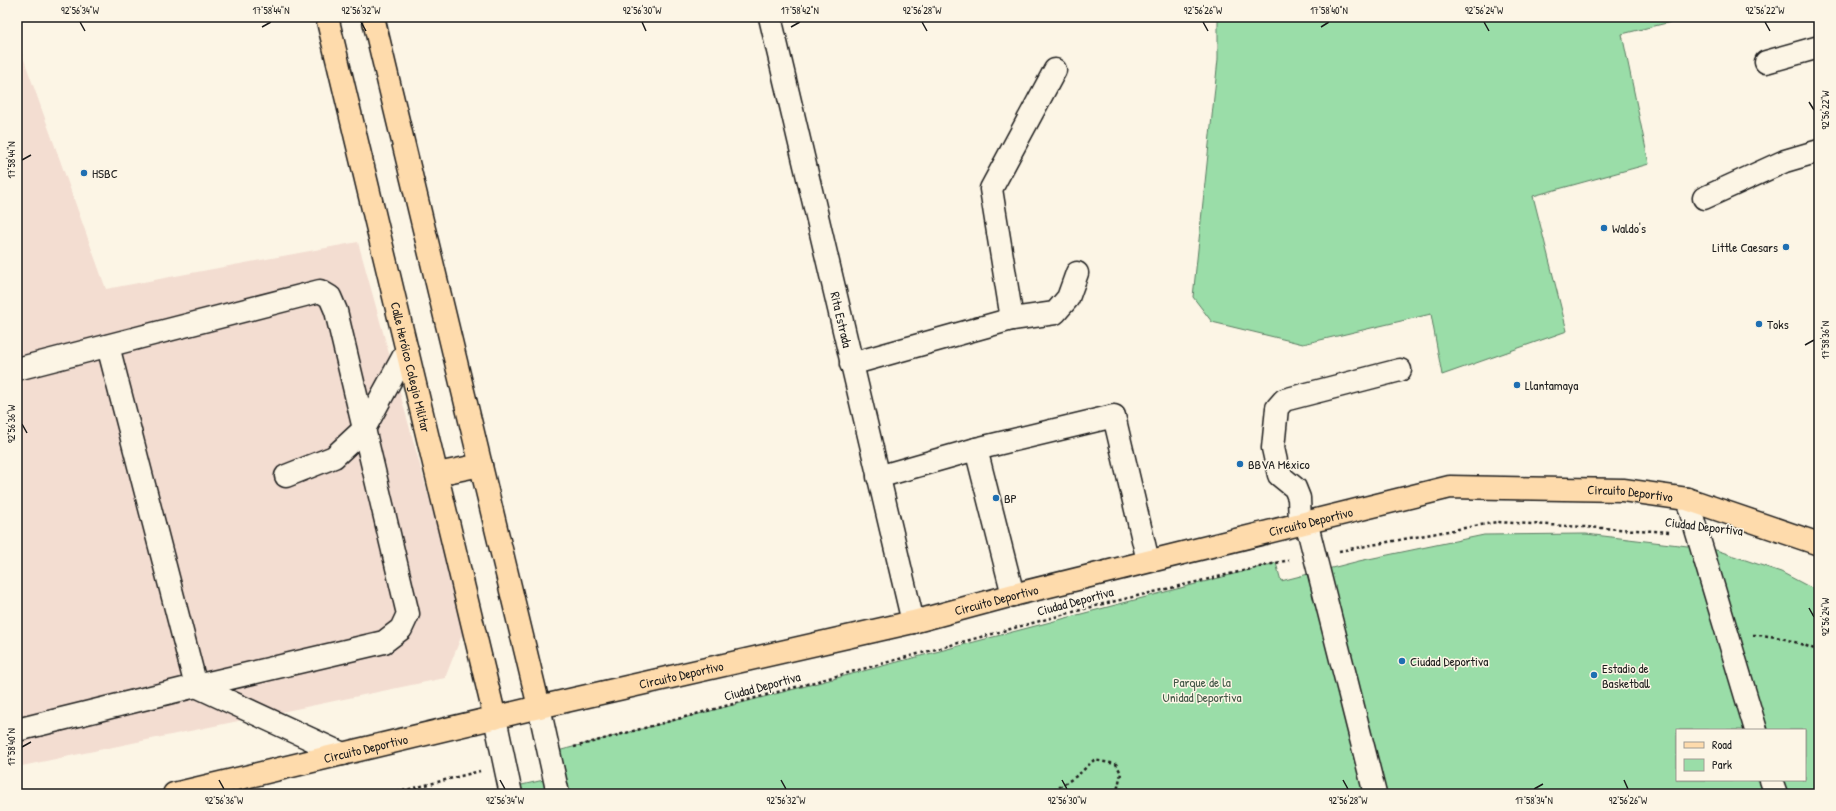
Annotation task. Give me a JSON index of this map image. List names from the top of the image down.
{
  "streets": {
    "main road": ["Calle Heróico Colegio Militar", "Circuito Deportivo"],
    "street": ["Rita Estrada"],
    "path": ["Ciudad Deportiva"]
  },
  "crossings": [
    ["Rita Estrada", "Circuito Deportivo"],
    ["Calle Heróico Colegio Militar", "Circuito Deportivo"]
  ],
  "parks": ["Parque de la Unidad Deportiva"],
  "places": [
    "HSBC",
    "Waldo's",
    "Little Caesars",
    "Toks",
    "Llantamaya",
    "BBVA México",
    "BP",
    "Ciudad Deportiva",
    "Estadio de Basketball"
  ],
  "legend": ["Road", "Park"],
  "coordinates": [
    "92°56'34\"W",
    "17°58'44\"N",
    "92°56'32\"W",
    "92°56'30\"W",
    "17°58'42\"N",
    "92°56'28\"W",
    "92°56'26\"W",
    "17°58'40\"N",
    "92°56'24\"W",
    "92°56'22\"W",
    "17°58'36\"N",
    "92°56'36\"W",
    "17°58'34\"N"
  ]
}
